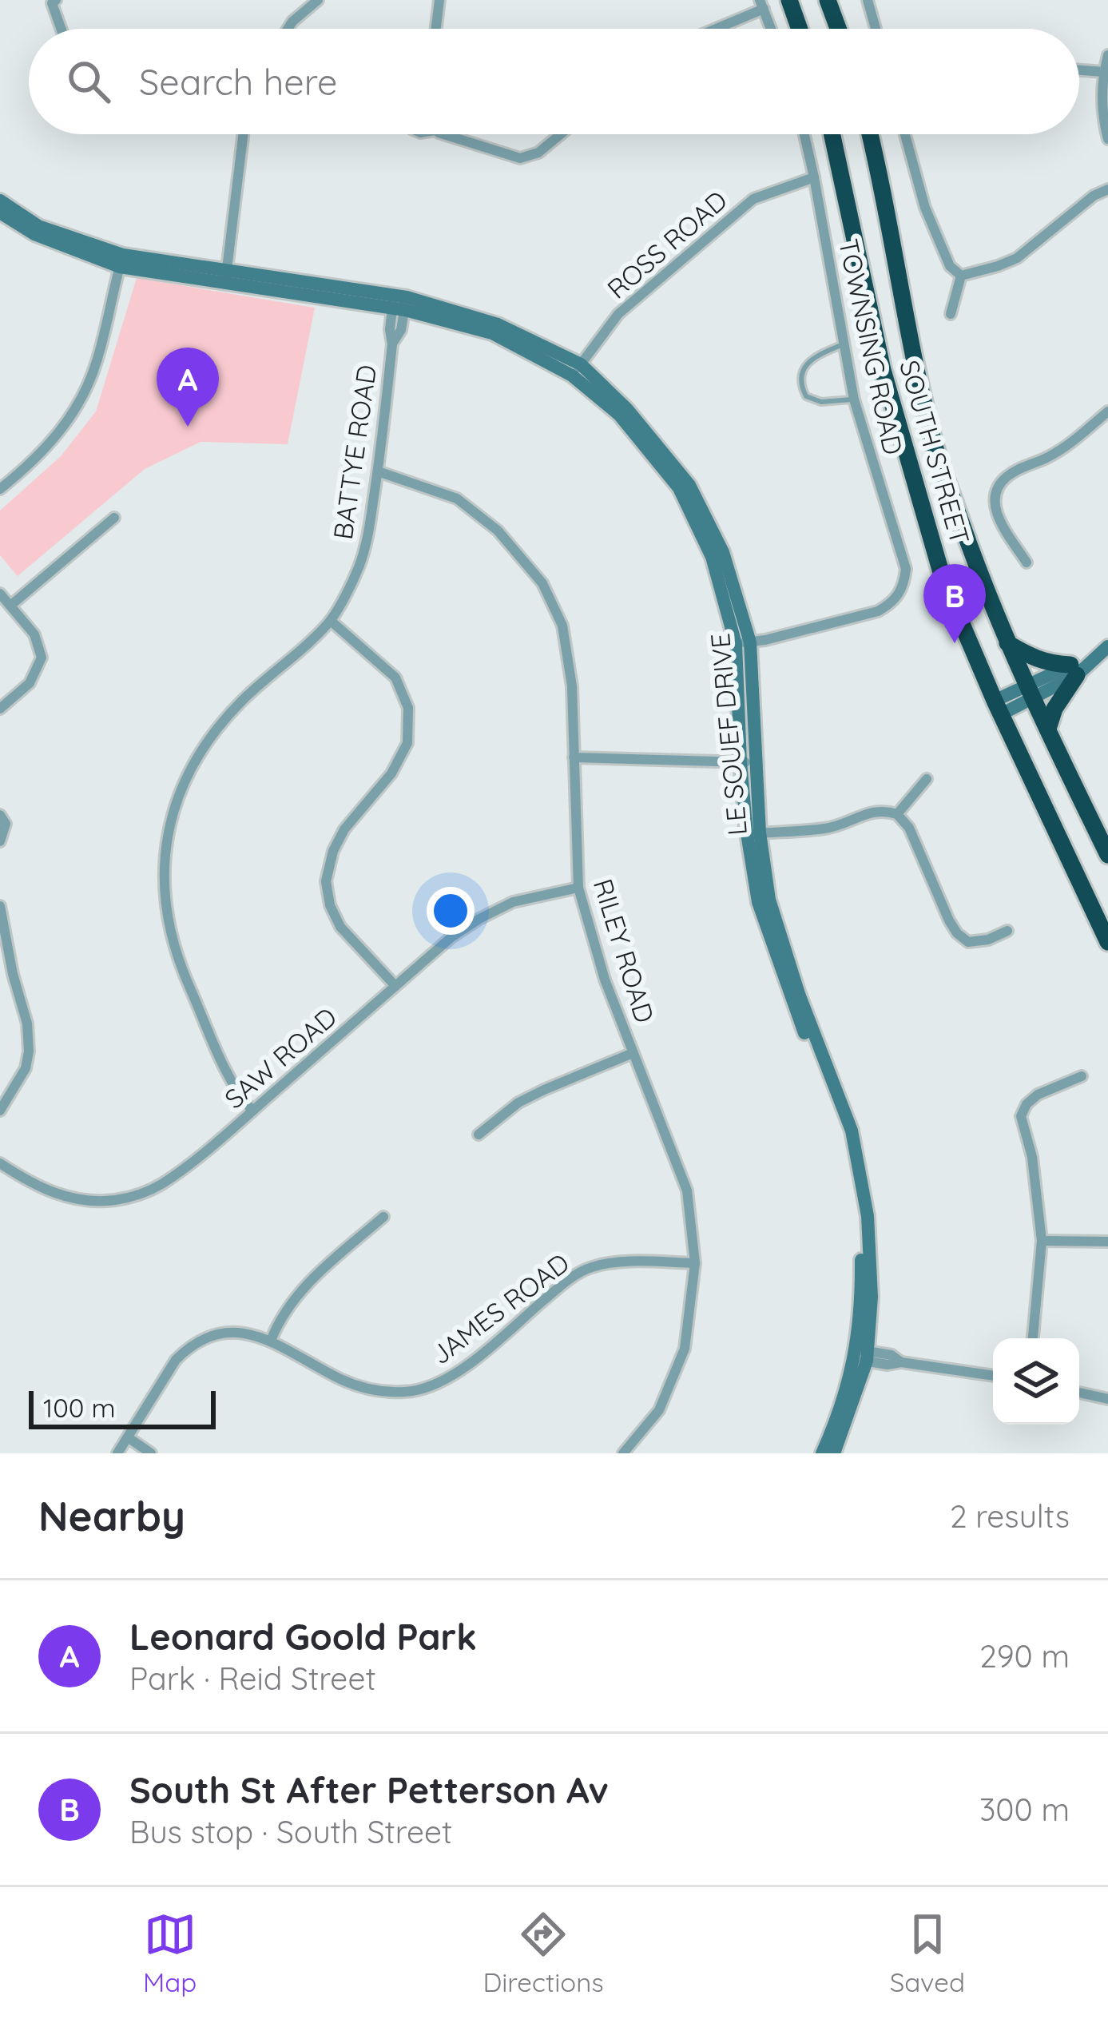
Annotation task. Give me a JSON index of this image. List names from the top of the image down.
{
  "streets": {
    "highway": ["SOUTH STREET"],
    "street": [
      "ROSS ROAD",
      "TOWNSING ROAD",
      "BATTYE ROAD",
      "LE SOUEF DRIVE",
      "RILEY ROAD",
      "SAW ROAD",
      "JAMES ROAD"
    ]
  },
  "crossings": [
    ["ROSS ROAD", "TOWNSING ROAD"],
    ["ROSS ROAD", "LE SOUEF DRIVE"],
    ["TOWNSING ROAD", "LE SOUEF DRIVE"],
    ["BATTYE ROAD", "LE SOUEF DRIVE"],
    ["BATTYE ROAD", "RILEY ROAD"],
    ["BATTYE ROAD", "SAW ROAD"],
    ["RILEY ROAD", "SAW ROAD"],
    ["RILEY ROAD", "JAMES ROAD"]
  ],
  "scale_bar": "100 m",
  "page": {
    "search": "Search here",
    "pins": ["A", "B"],
    "scale": "100 m",
    "heading": ["Nearby", "2 results"],
    "list": [
      {
        "mark": "A",
        "name": "Leonard Goold Park",
        "note": "Park · Reid Street",
        "value": "290 m"
      },
      {
        "mark": "B",
        "name": "South St After Petterson Av",
        "note": "Bus stop · South Street",
        "value": "300 m"
      }
    ],
    "nav": ["Map", "Directions", "Saved"]
  }
}
